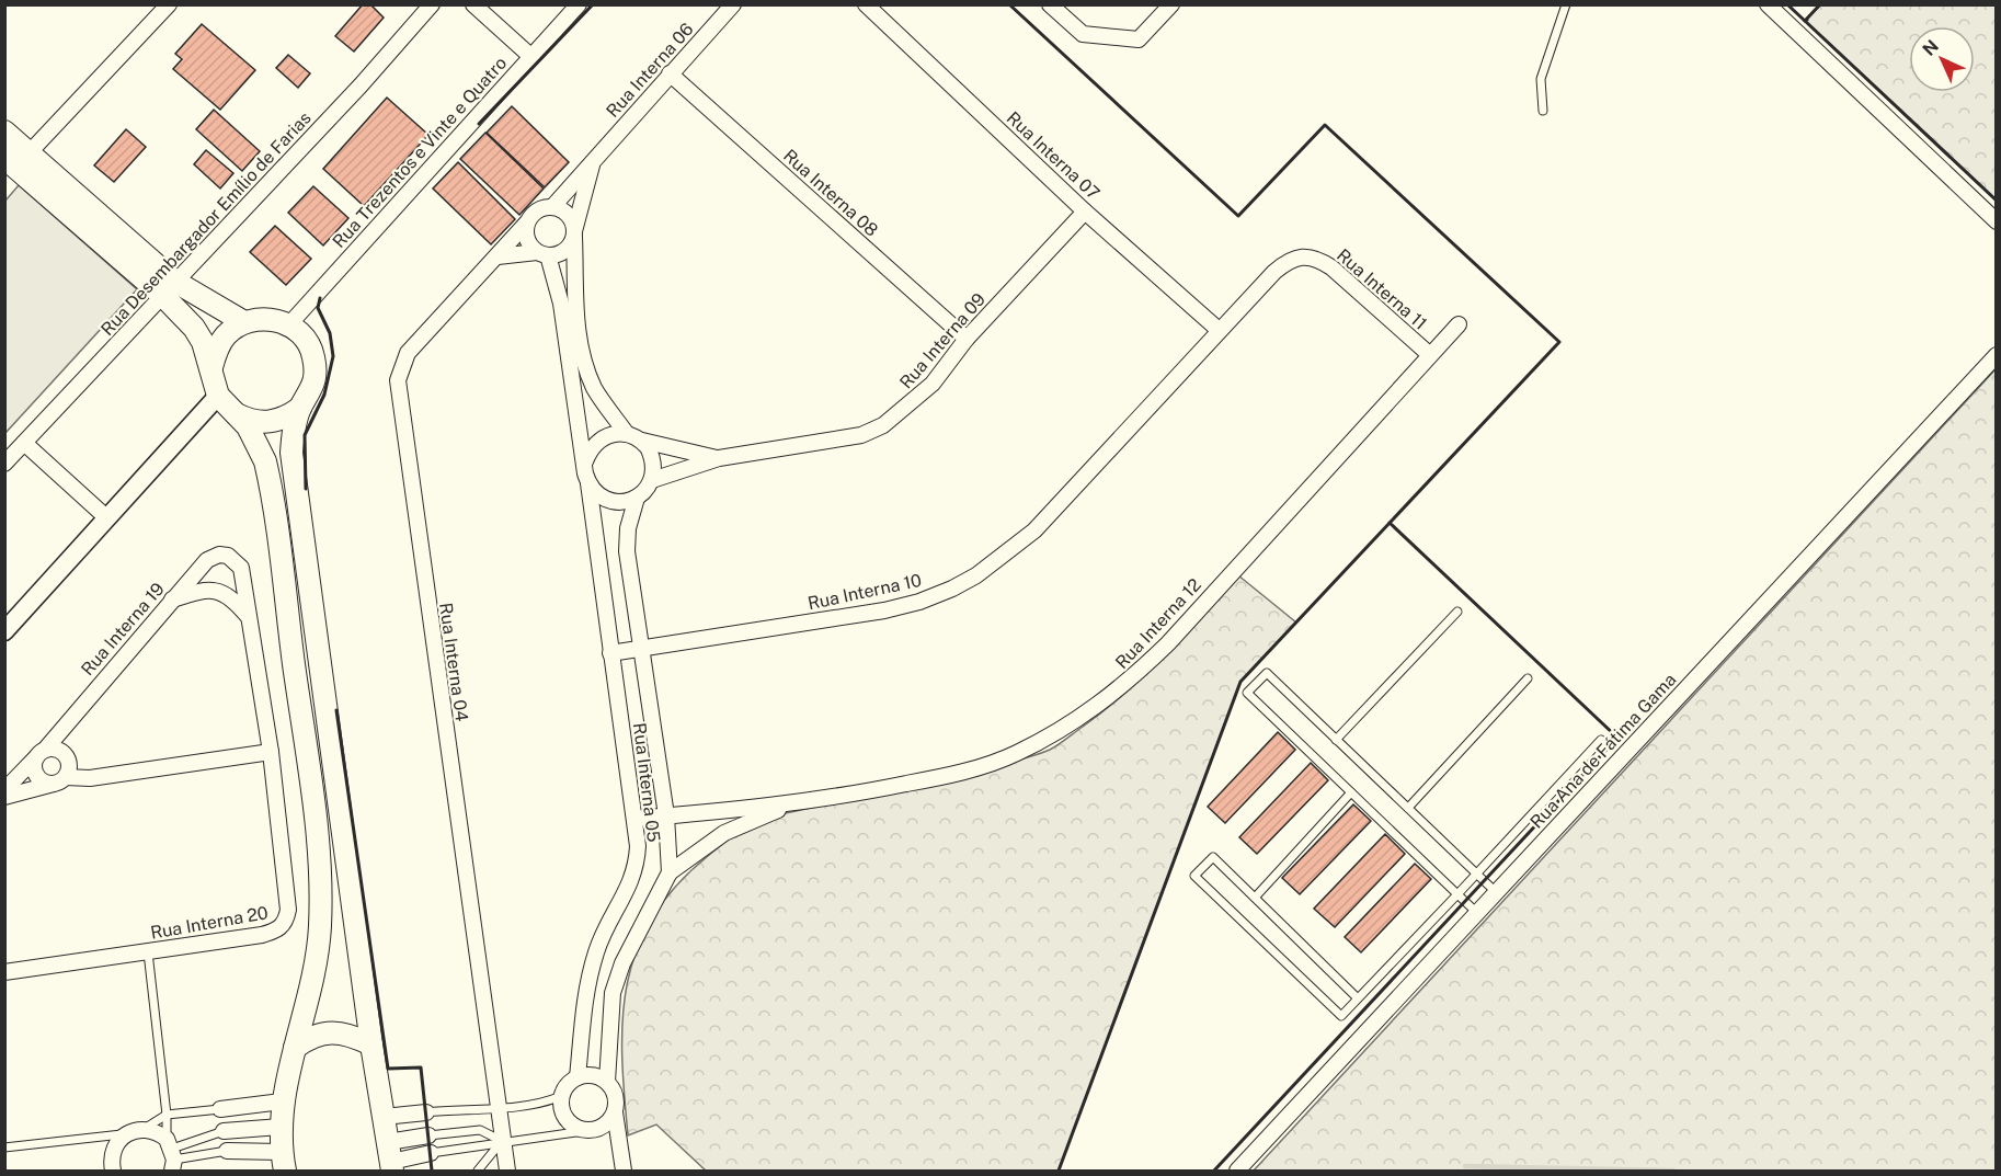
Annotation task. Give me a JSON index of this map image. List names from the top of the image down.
{
  "streets": {
    "street": [
      "Rua Interna 06",
      "Rua Trezentos e Vinte e Quatro",
      "Rua Interna 07",
      "Rua Interna 08",
      "Rua Desembargador Emílio de Farias",
      "Rua Interna 11",
      "Rua Interna 09",
      "Rua Interna 10",
      "Rua Interna 12",
      "Rua Interna 19",
      "Rua Interna 04",
      "Rua Ana de Fátima Gama",
      "Rua Interna 05",
      "Rua Interna 20"
    ]
  },
  "crossings": [
    ["Rua Interna 06", "Rua Interna 08"],
    ["Rua Interna 06", "Rua Interna 04"],
    ["Rua Interna 07", "Rua Interna 11"],
    ["Rua Interna 07", "Rua Interna 09"],
    ["Rua Interna 07", "Rua Interna 10"],
    ["Rua Interna 08", "Rua Interna 09"],
    ["Rua Interna 11", "Rua Interna 10"],
    ["Rua Interna 11", "Rua Interna 12"],
    ["Rua Interna 09", "Rua Interna 05"],
    ["Rua Interna 10", "Rua Interna 05"],
    ["Rua Interna 12", "Rua Interna 05"],
    ["Rua Interna 19", "Rua Interna 20"]
  ],
  "north": "top left"
}
